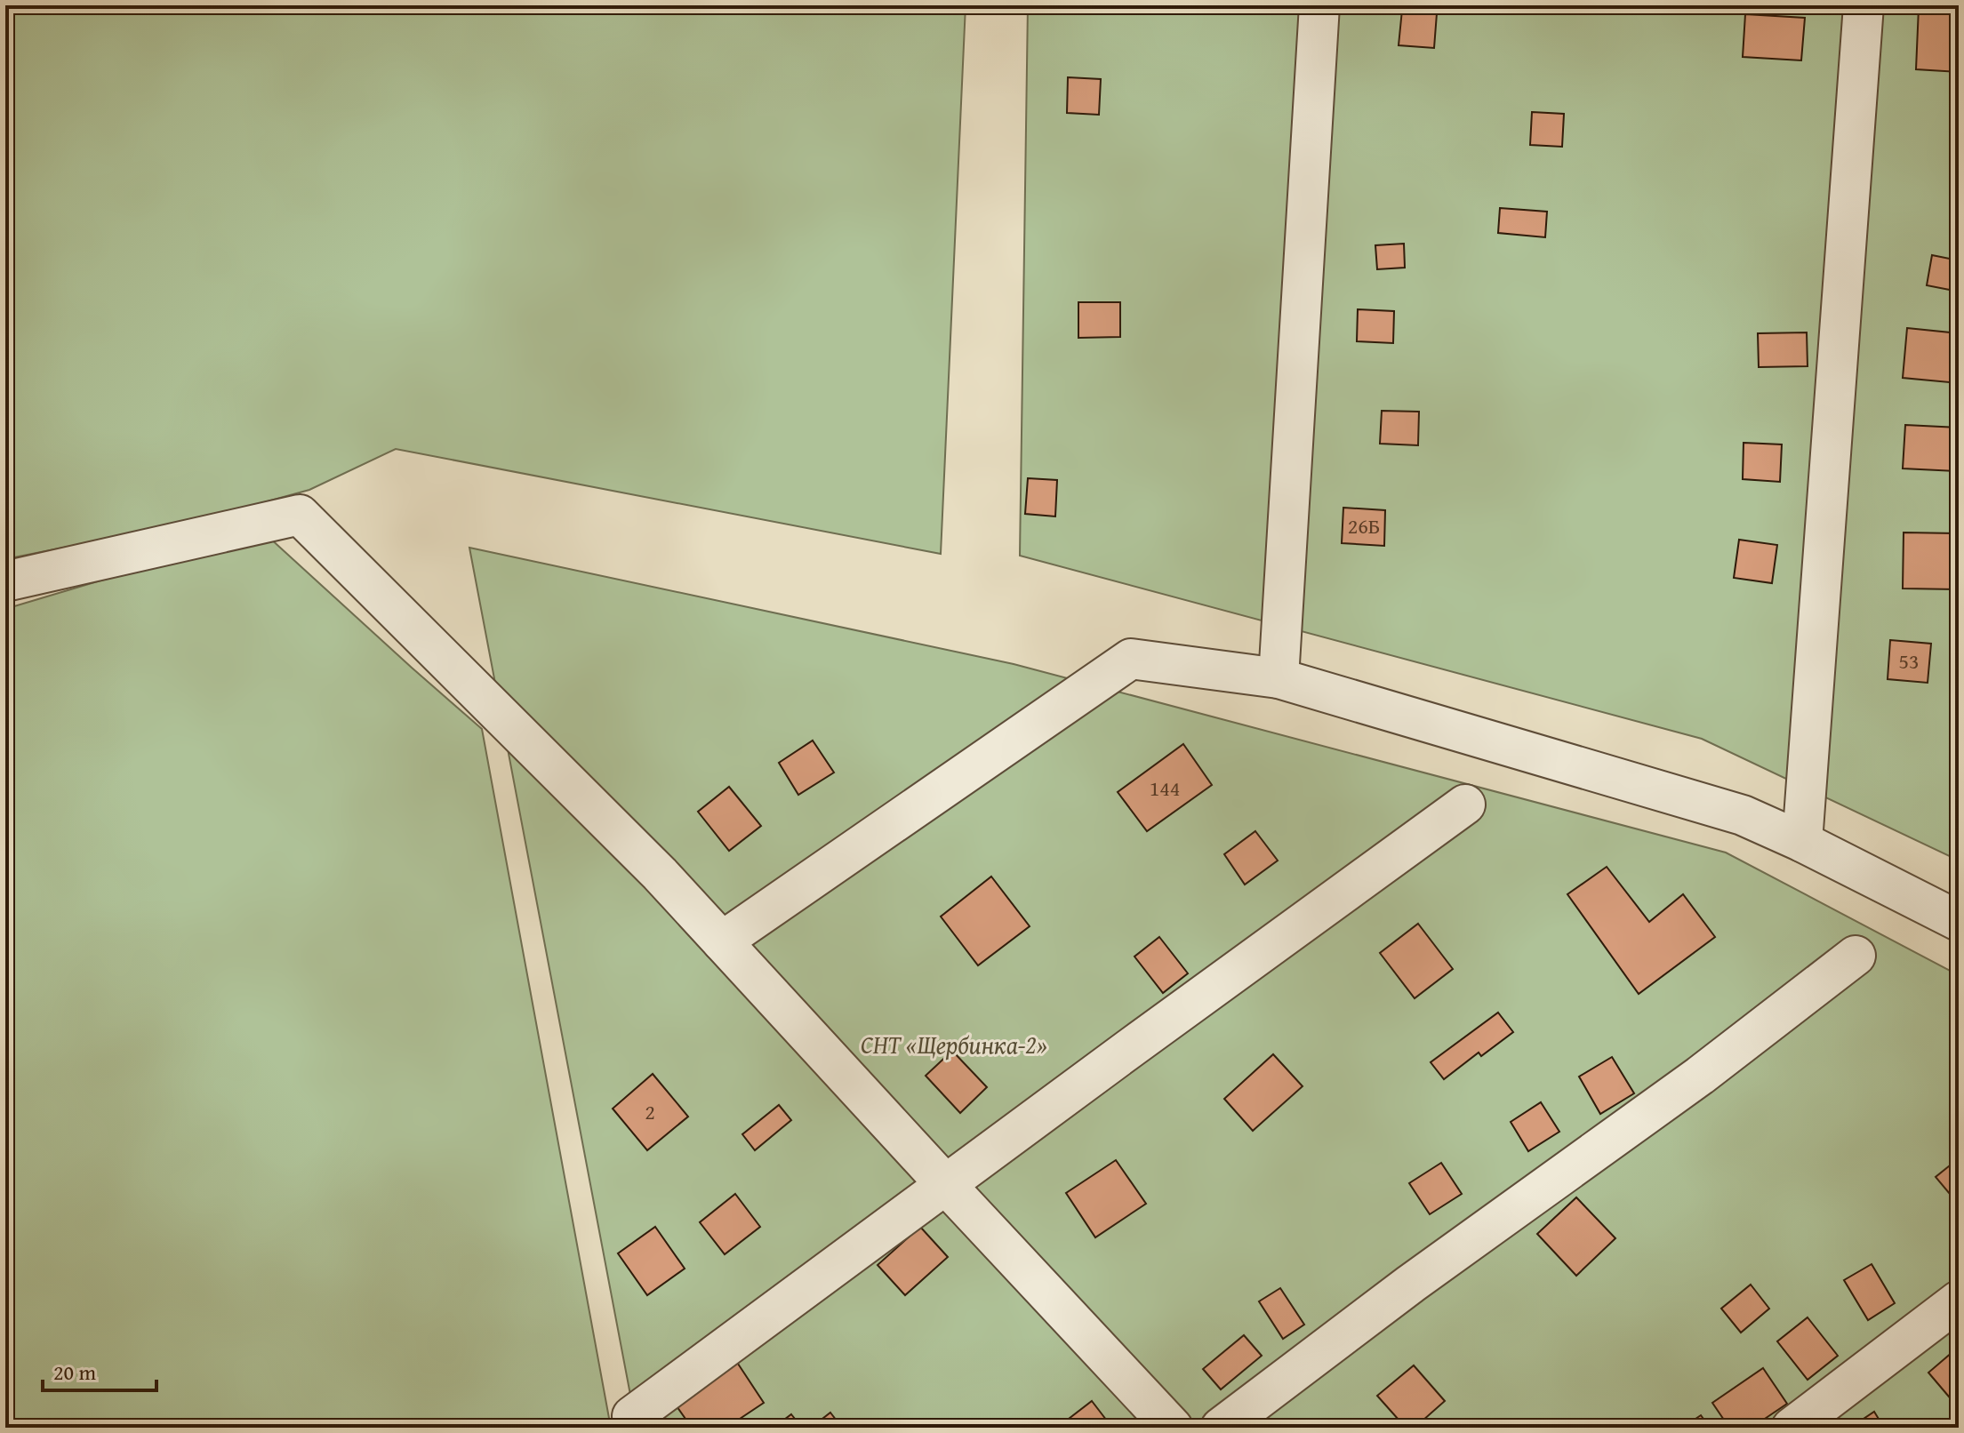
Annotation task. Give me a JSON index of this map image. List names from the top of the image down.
{
  "parks": ["СНТ «Щербинка-2»"],
  "house_numbers": [
    "26Б",
    "53",
    "144",
    "2"
  ],
  "scale_bar": "20 m"
}
